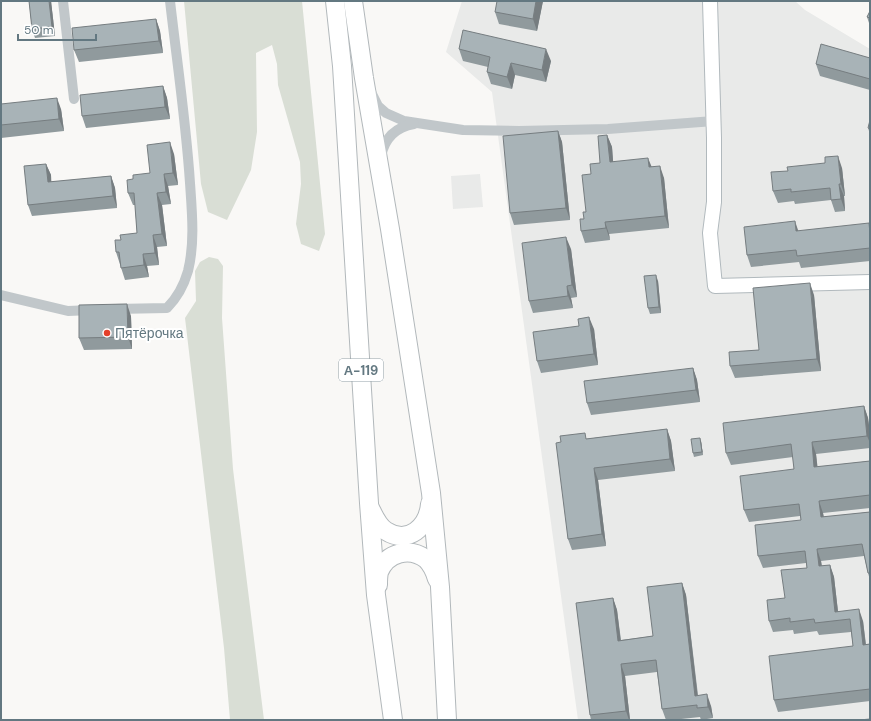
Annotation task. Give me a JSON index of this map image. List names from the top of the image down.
{
  "streets": {
    "highway": ["А-119"]
  },
  "places": ["Пятёрочка"],
  "scale_bar": "50 m"
}
